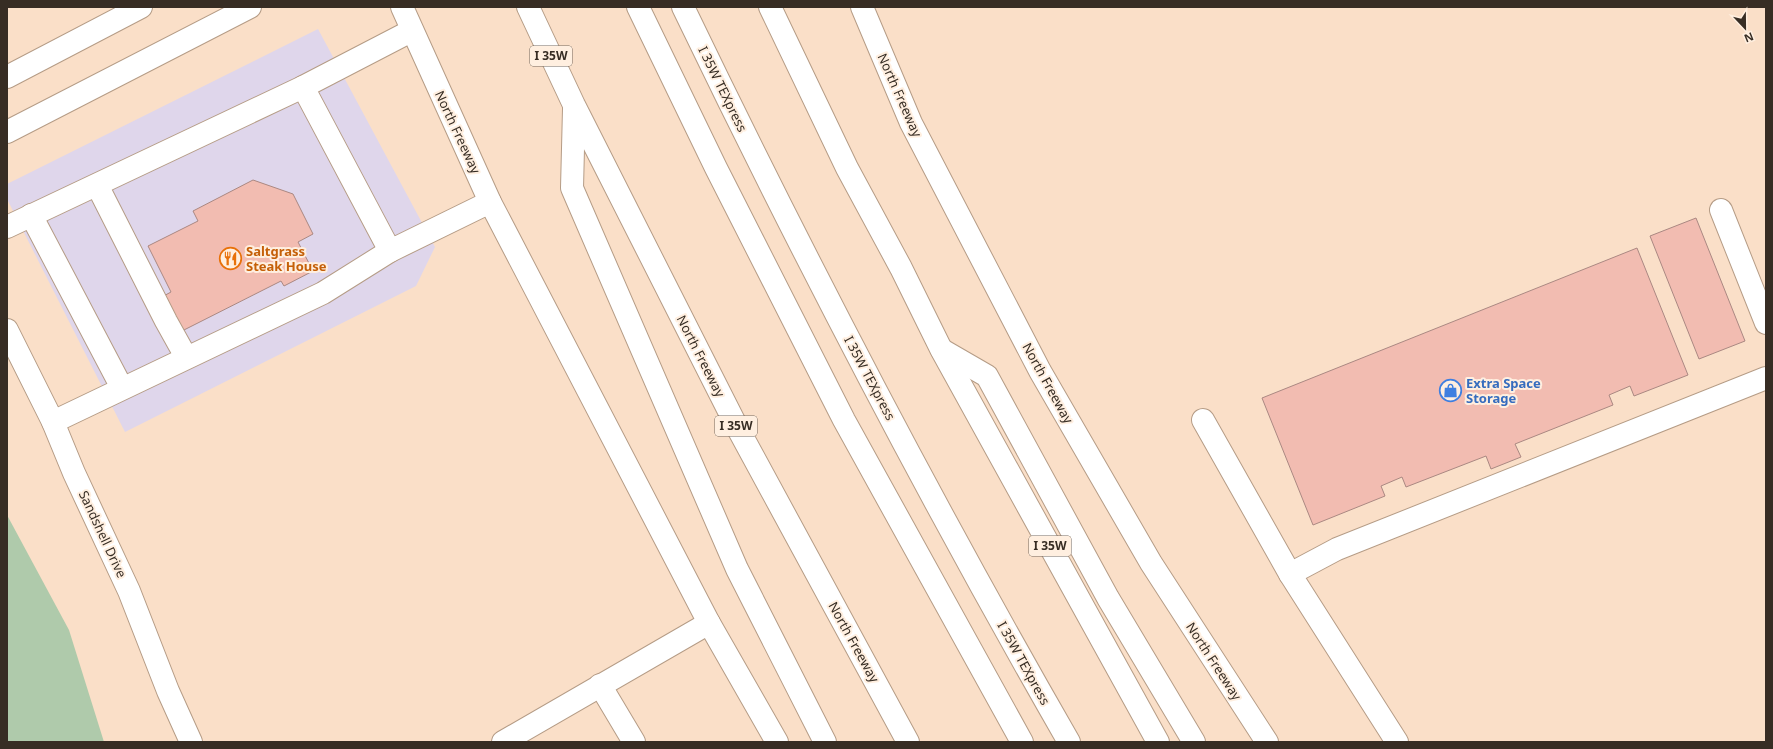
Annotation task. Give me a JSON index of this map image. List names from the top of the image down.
{
  "streets": {
    "main road": [
      "I 35W",
      "I 35W TEXpress",
      "North Freeway",
      "Sandshell Drive"
    ]
  },
  "places": {
    "restaurant": ["Saltgrass Steak House"],
    "shop": ["Extra Space Storage"]
  },
  "north": "bottom"
}
